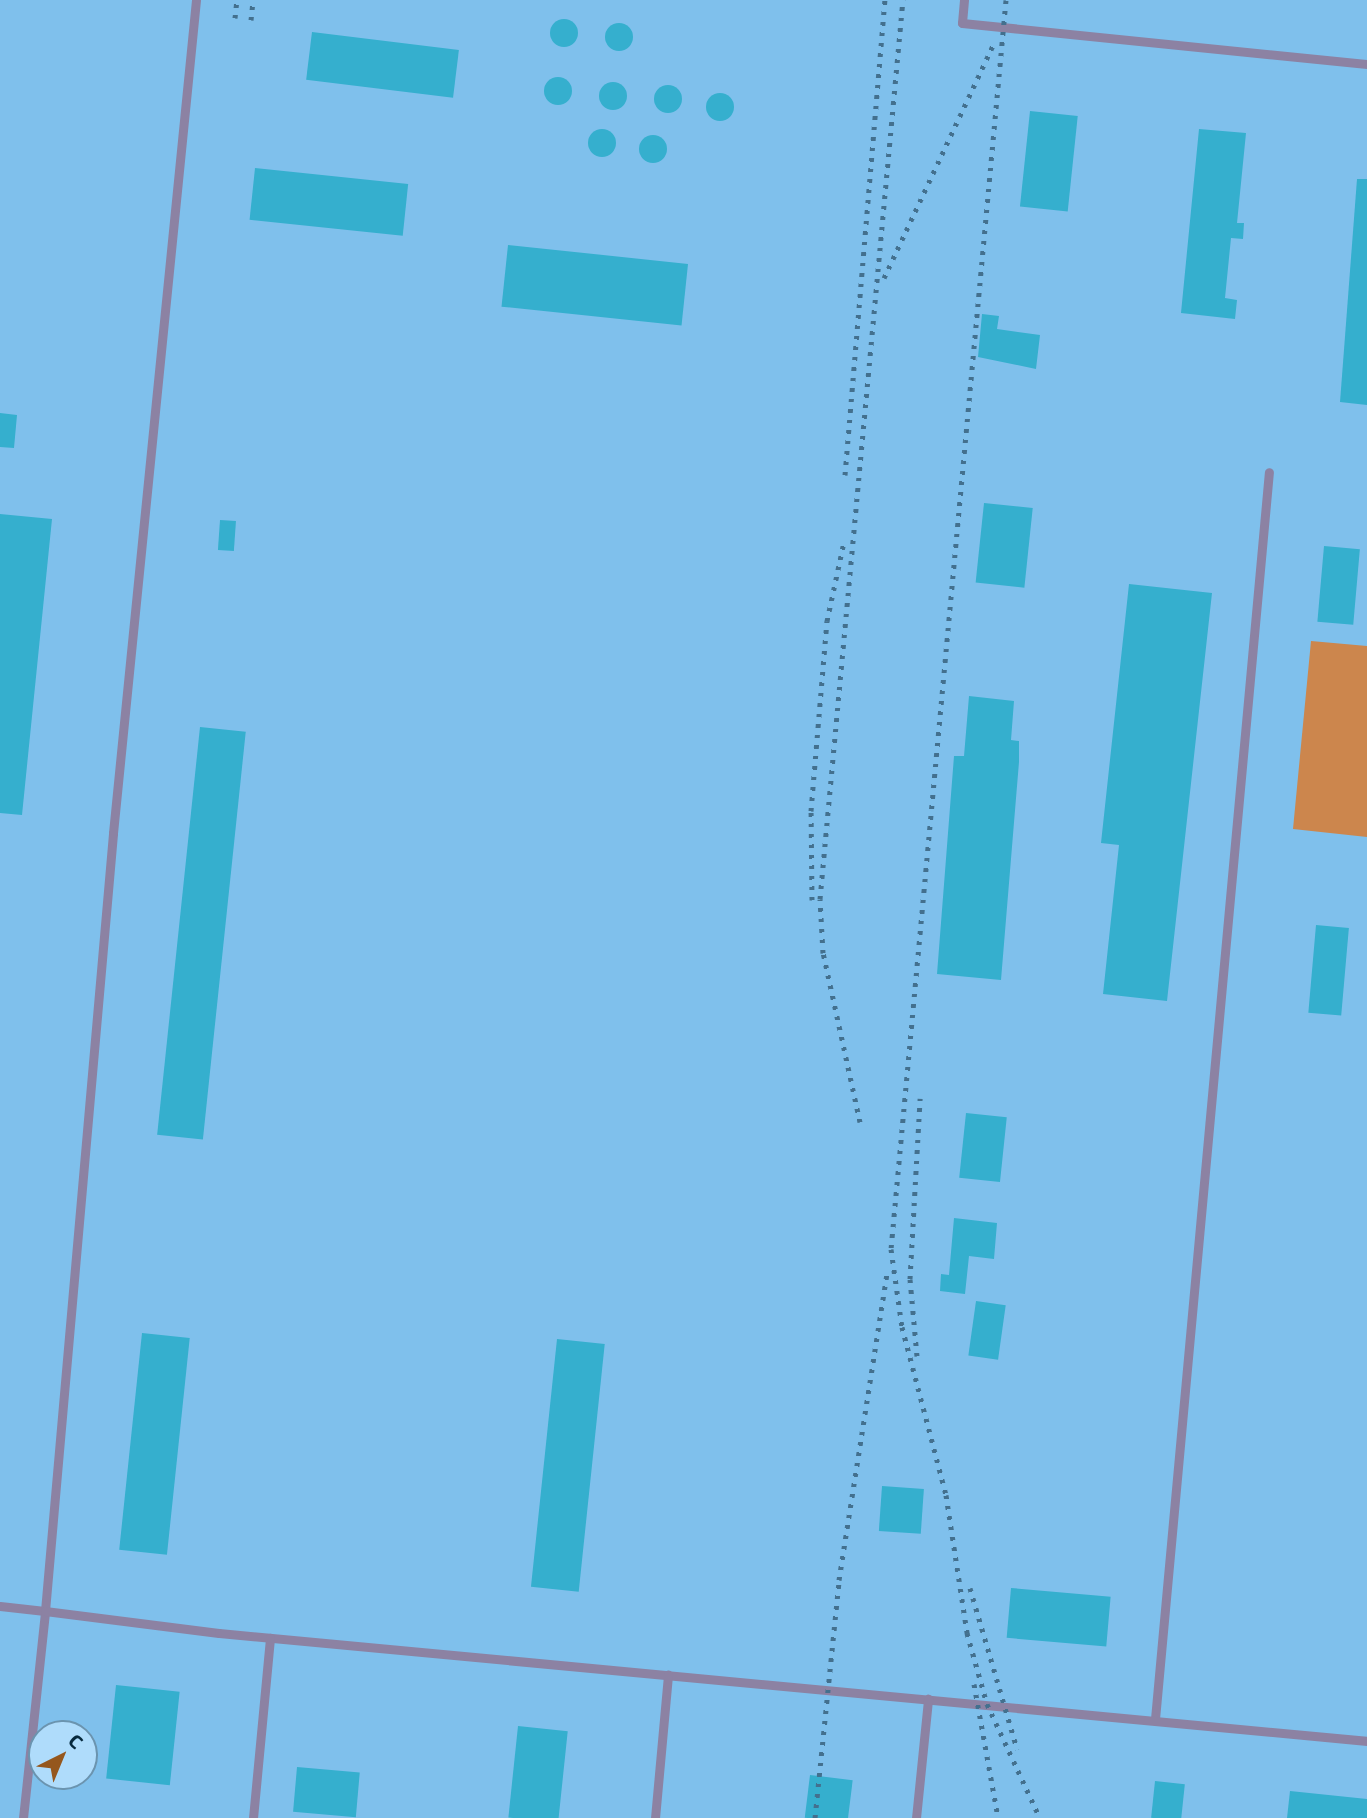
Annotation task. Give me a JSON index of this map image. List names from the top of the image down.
{
  "north": "top right"
}
